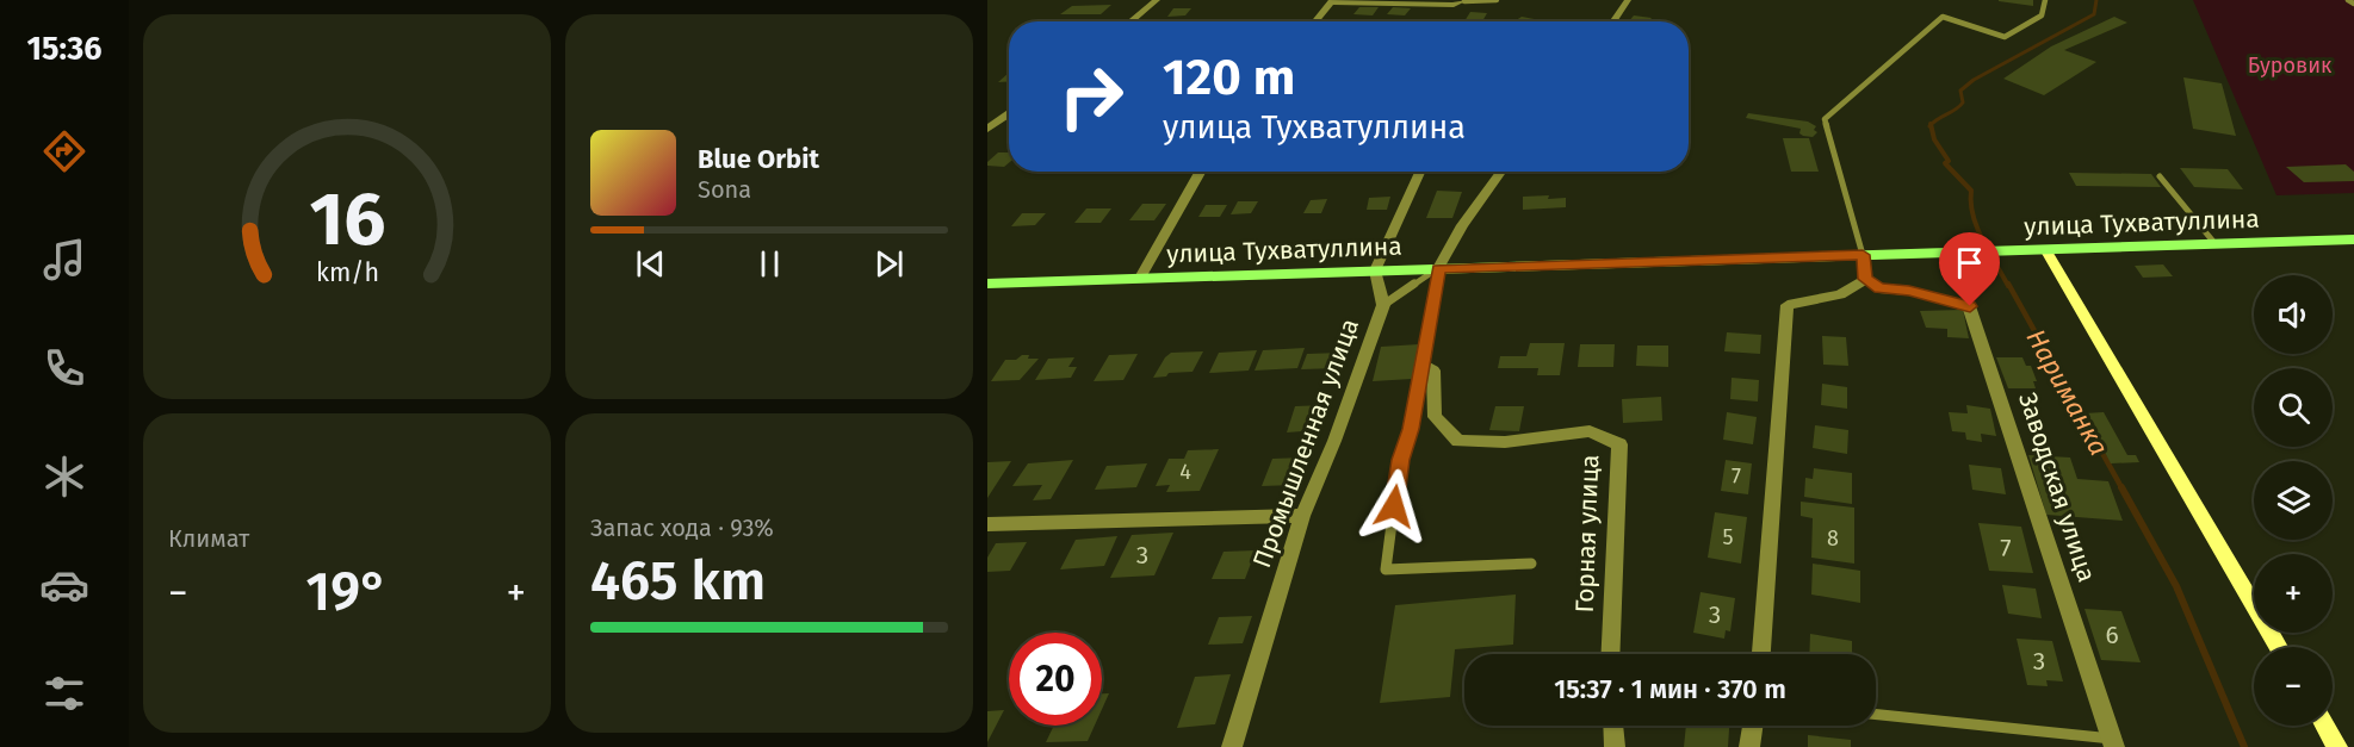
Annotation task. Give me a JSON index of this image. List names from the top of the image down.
{
  "streets": {
    "main road": ["улица Тухватуллина"],
    "street": ["Промышленная улица", "Заводская улица", "Горная улица"]
  },
  "crossings": [
    ["улица Тухватуллина", "Промышленная улица"]
  ],
  "water": ["Нариманка"],
  "parks": ["Буровик"],
  "house_numbers": [
    "4",
    "7",
    "5",
    "8",
    "7",
    "3",
    "3",
    "6",
    "3"
  ],
  "page": {
    "tabs": "15:36",
    "turn": ["120 m", "улица Тухватуллина"],
    "song": ["Blue Orbit", "Sona"],
    "map_buttons": ["+", "−"],
    "tile": [
      "Климат",
      ["Запас хода · 93%", "465 km"]
    ],
    "heat": ["−", "19°", "+"],
    "limit": "20",
    "trip": "15:37 · 1 мин · 370 m",
    "gauge": ["16", "km/h"]
  }
}
